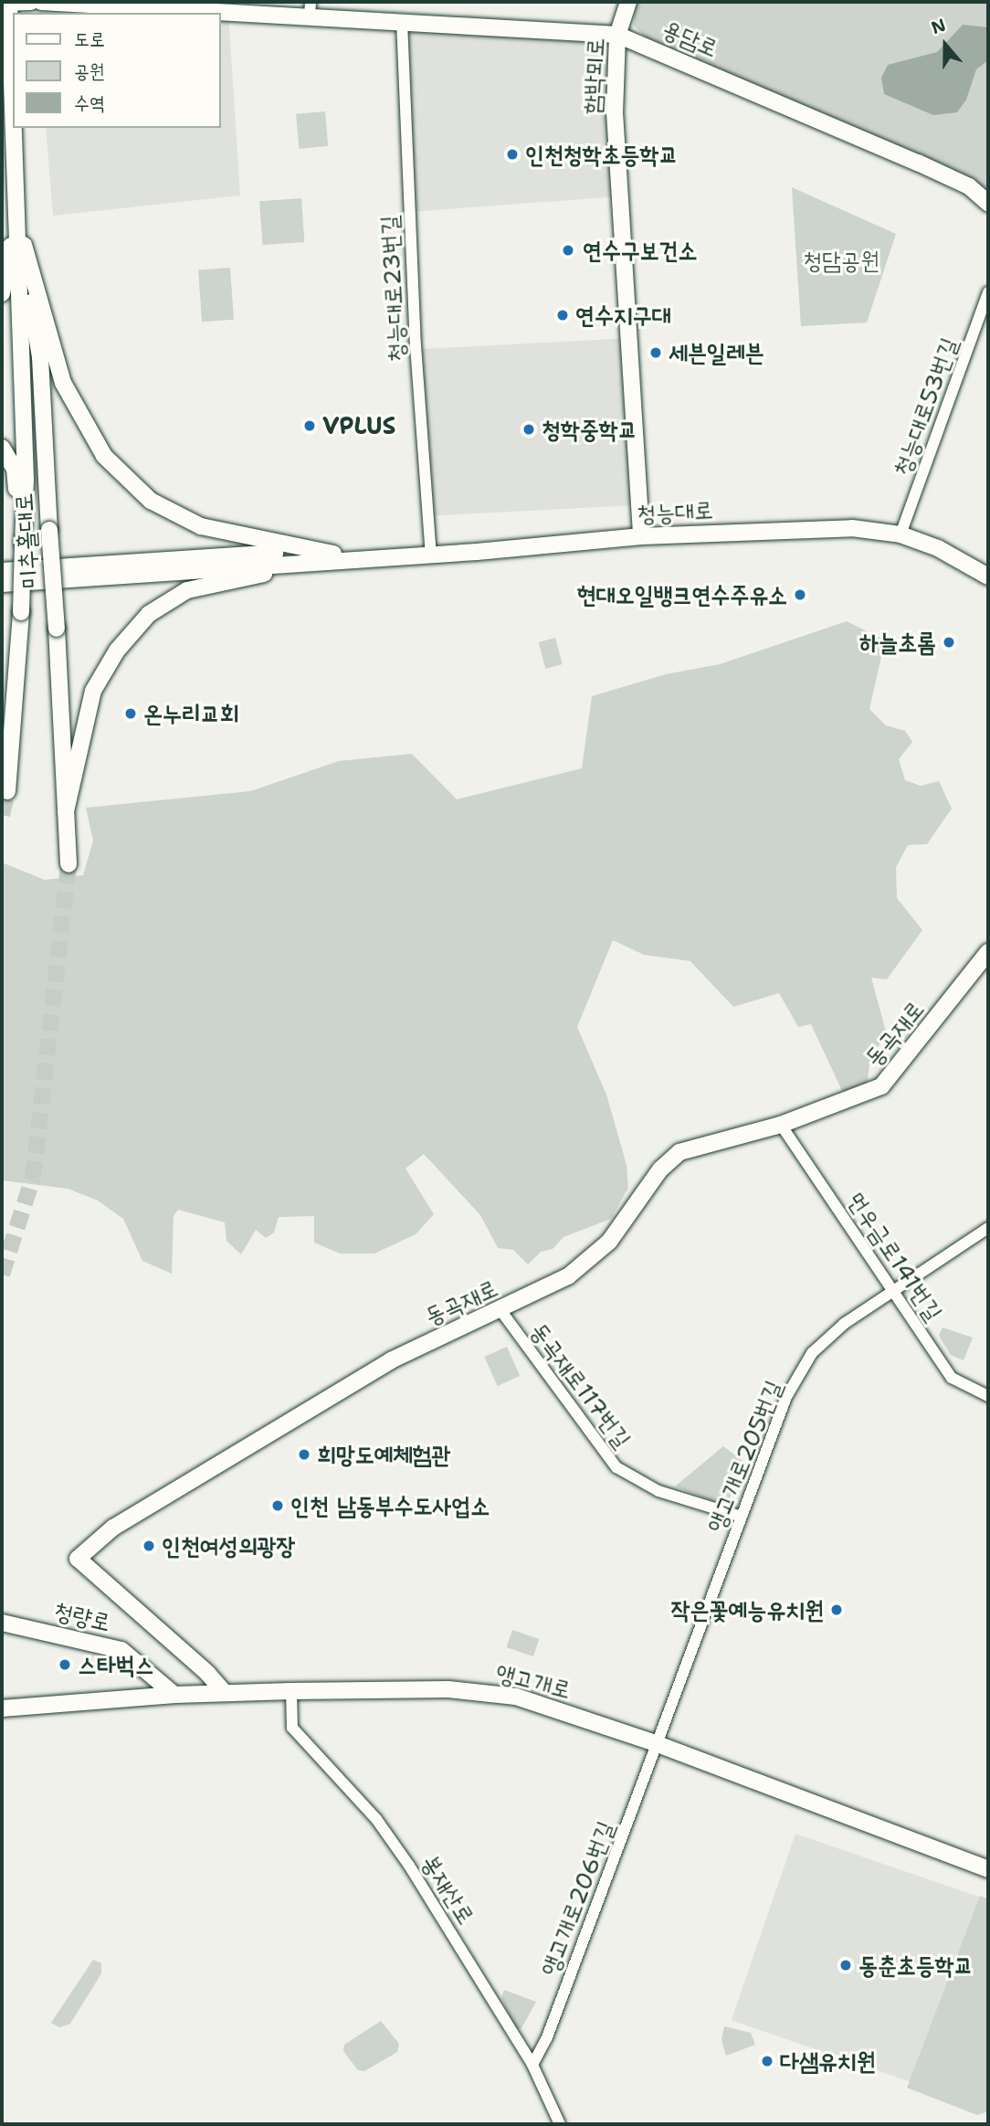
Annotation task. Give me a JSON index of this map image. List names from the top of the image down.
{
  "streets": {
    "main road": [
      "용담로",
      "함박뫼로",
      "청능대로",
      "미추홀대로",
      "동곡재로",
      "청량로",
      "앵고개로"
    ],
    "street": [
      "청능대로23번길",
      "청능대로53번길",
      "먼우금로141번길",
      "동곡재로117번길",
      "앵고개로205번길",
      "봉재산로",
      "앵고개로206번길"
    ]
  },
  "crossings": [
    ["용담로", "함박뫼로"],
    ["용담로", "청능대로23번길"],
    ["함박뫼로", "청능대로"],
    ["청능대로23번길", "청능대로"],
    ["청능대로53번길", "청능대로"],
    ["동곡재로", "먼우금로141번길"],
    ["동곡재로", "동곡재로117번길"],
    ["동곡재로", "앵고개로"],
    ["먼우금로141번길", "앵고개로205번길"],
    ["동곡재로117번길", "앵고개로205번길"],
    ["앵고개로205번길", "앵고개로"],
    ["앵고개로205번길", "앵고개로206번길"],
    ["청량로", "앵고개로"],
    ["앵고개로", "봉재산로"],
    ["앵고개로", "앵고개로206번길"],
    ["봉재산로", "앵고개로206번길"]
  ],
  "parks": ["청담공원"],
  "places": [
    "인천청학초등학교",
    "연수구보건소",
    "연수지구대",
    "세븐일레븐",
    "VPLUS",
    "청학중학교",
    "현대오일뱅크연수주유소",
    "하늘초롬",
    "온누리교회",
    "희망도예체험관",
    "인천 남동부수도사업소",
    "인천여성의광장",
    "작은꽃예능유치원",
    "스타벅스",
    "동춘초등학교",
    "다샘유치원"
  ],
  "legend": ["도로", "공원", "수역"],
  "north": "top"
}
